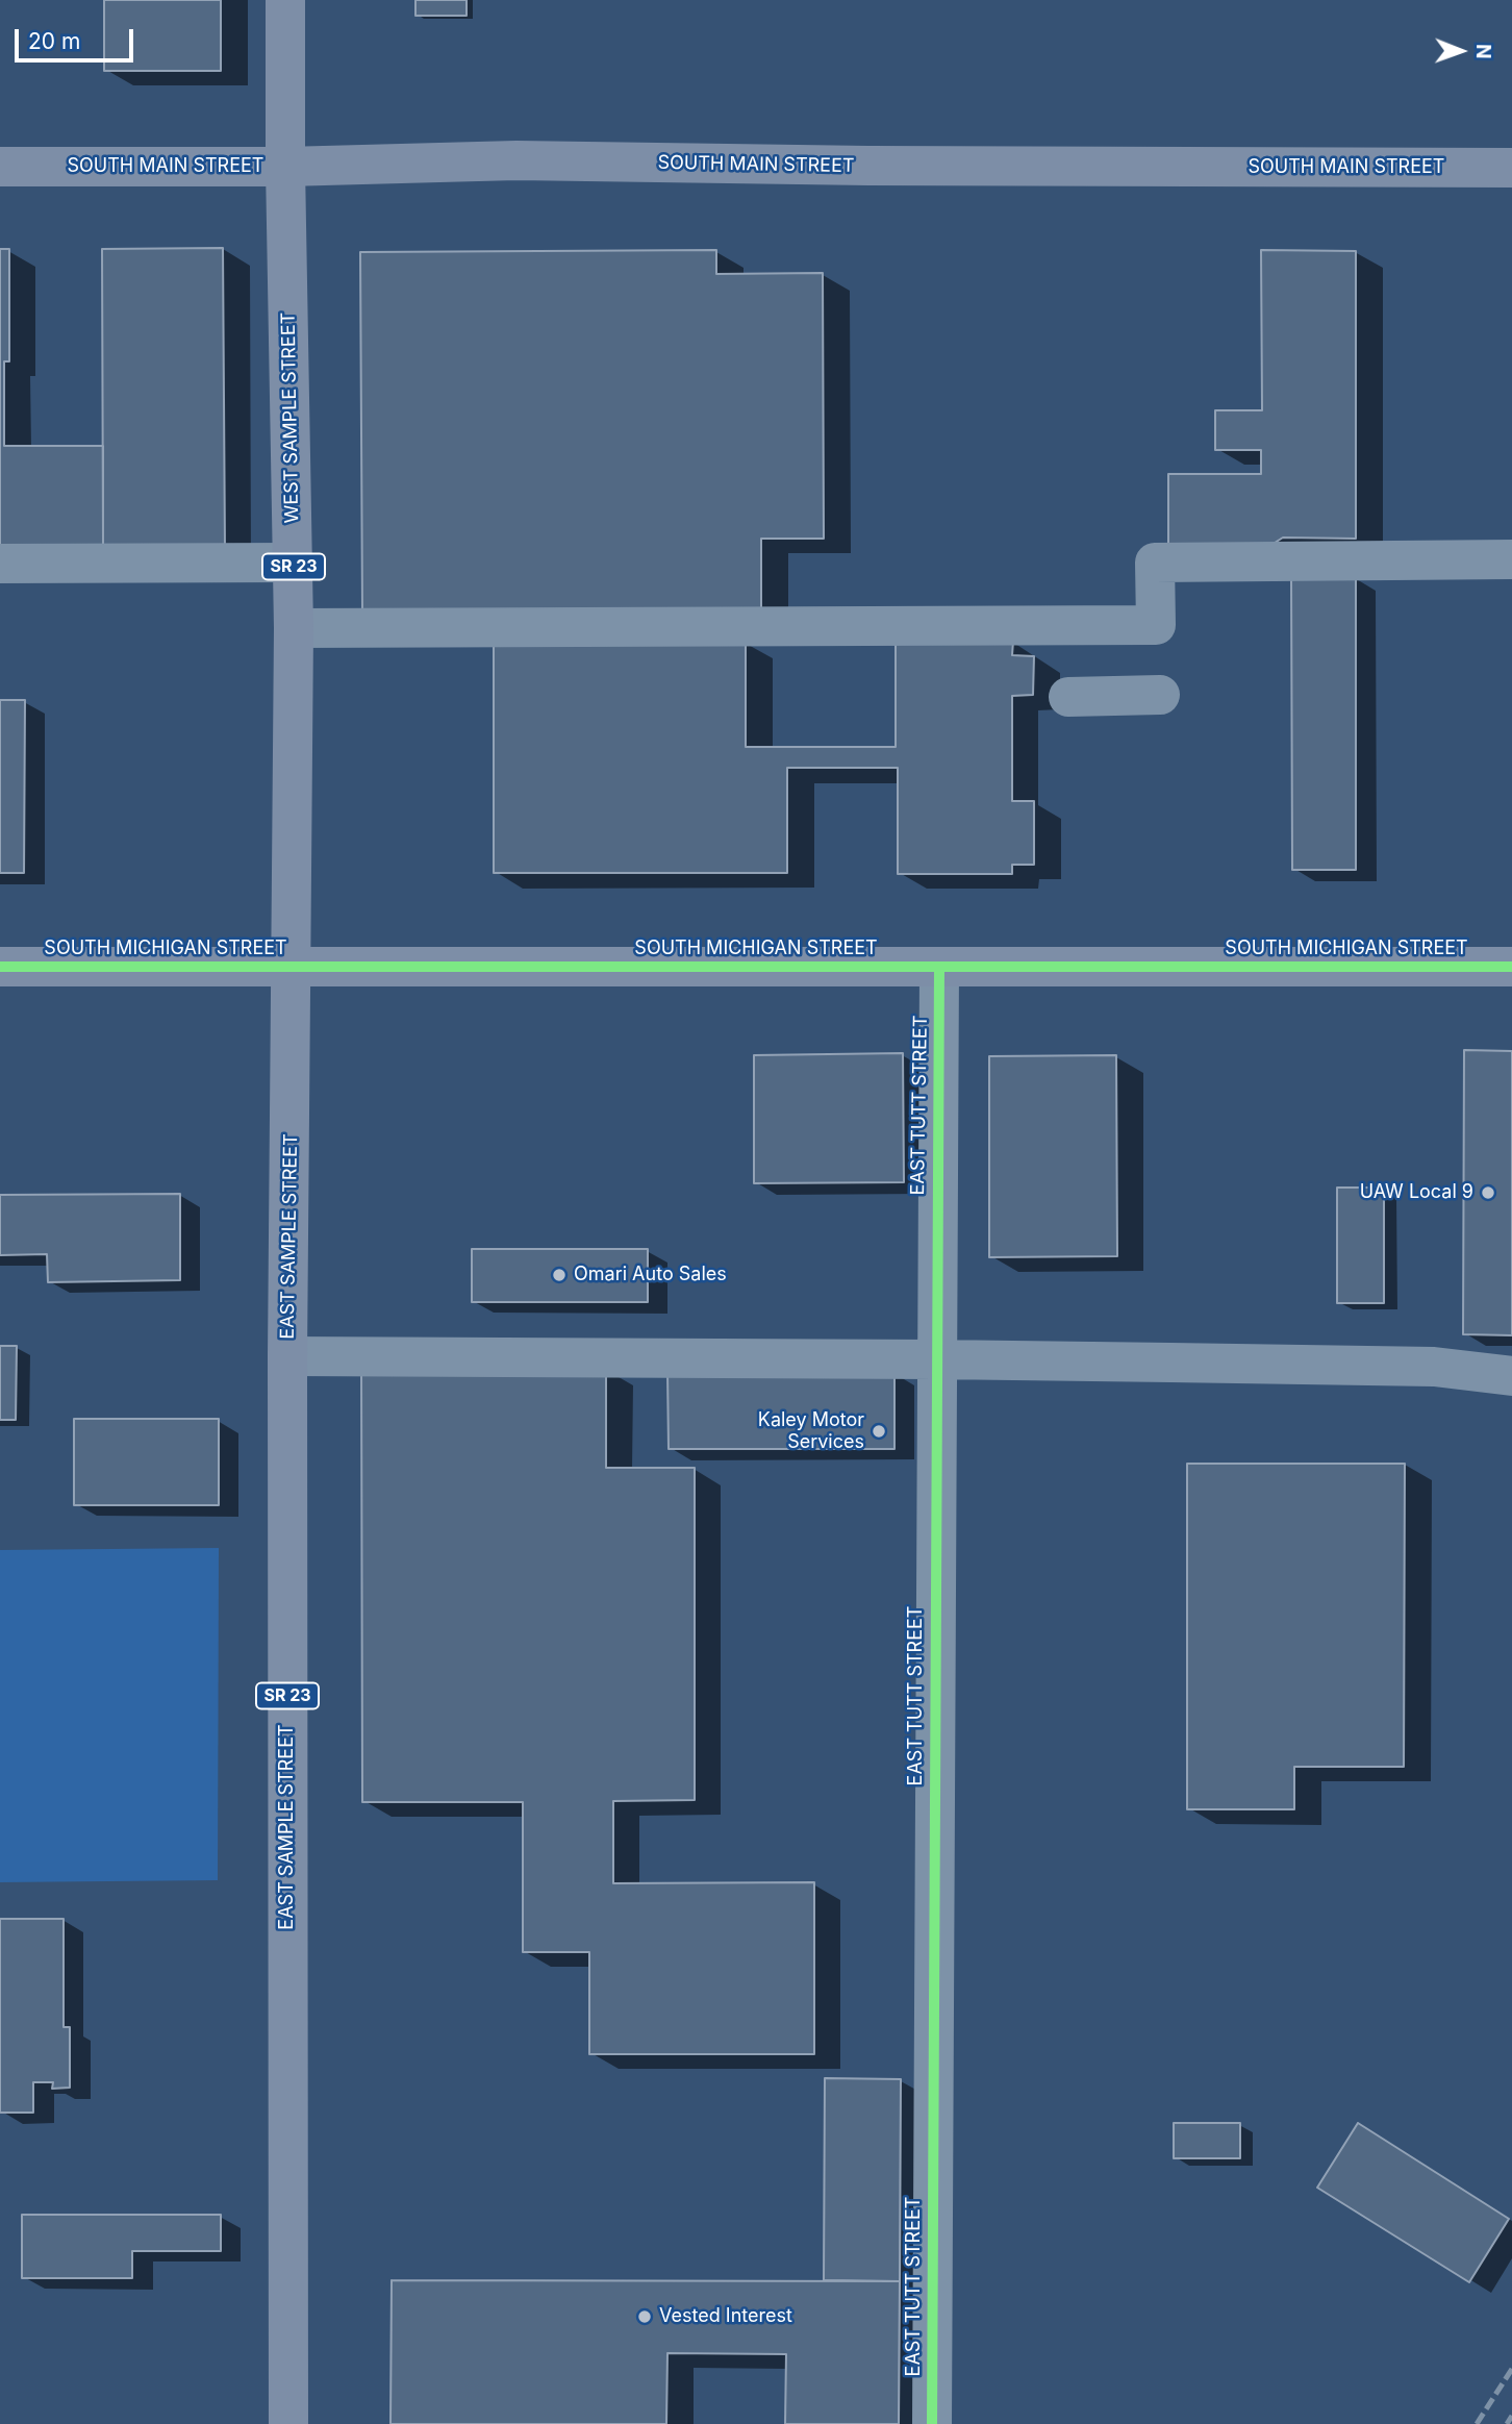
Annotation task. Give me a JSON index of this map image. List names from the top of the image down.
{
  "streets": {
    "main road": [
      "SOUTH MAIN STREET",
      "WEST SAMPLE STREET",
      "SR 23",
      "SOUTH MICHIGAN STREET",
      "EAST SAMPLE STREET"
    ],
    "street": ["EAST TUTT STREET"]
  },
  "crossings": [
    ["SOUTH MAIN STREET", "WEST SAMPLE STREET"],
    ["WEST SAMPLE STREET", "SOUTH MICHIGAN STREET"],
    ["WEST SAMPLE STREET", "EAST SAMPLE STREET"],
    ["SOUTH MICHIGAN STREET", "EAST TUTT STREET"],
    ["SOUTH MICHIGAN STREET", "EAST SAMPLE STREET"]
  ],
  "places": [
    "UAW Local 9",
    "Omari Auto Sales",
    "Kaley Motor Services",
    "Vested Interest"
  ],
  "scale_bar": "20 m",
  "north": "right"
}
